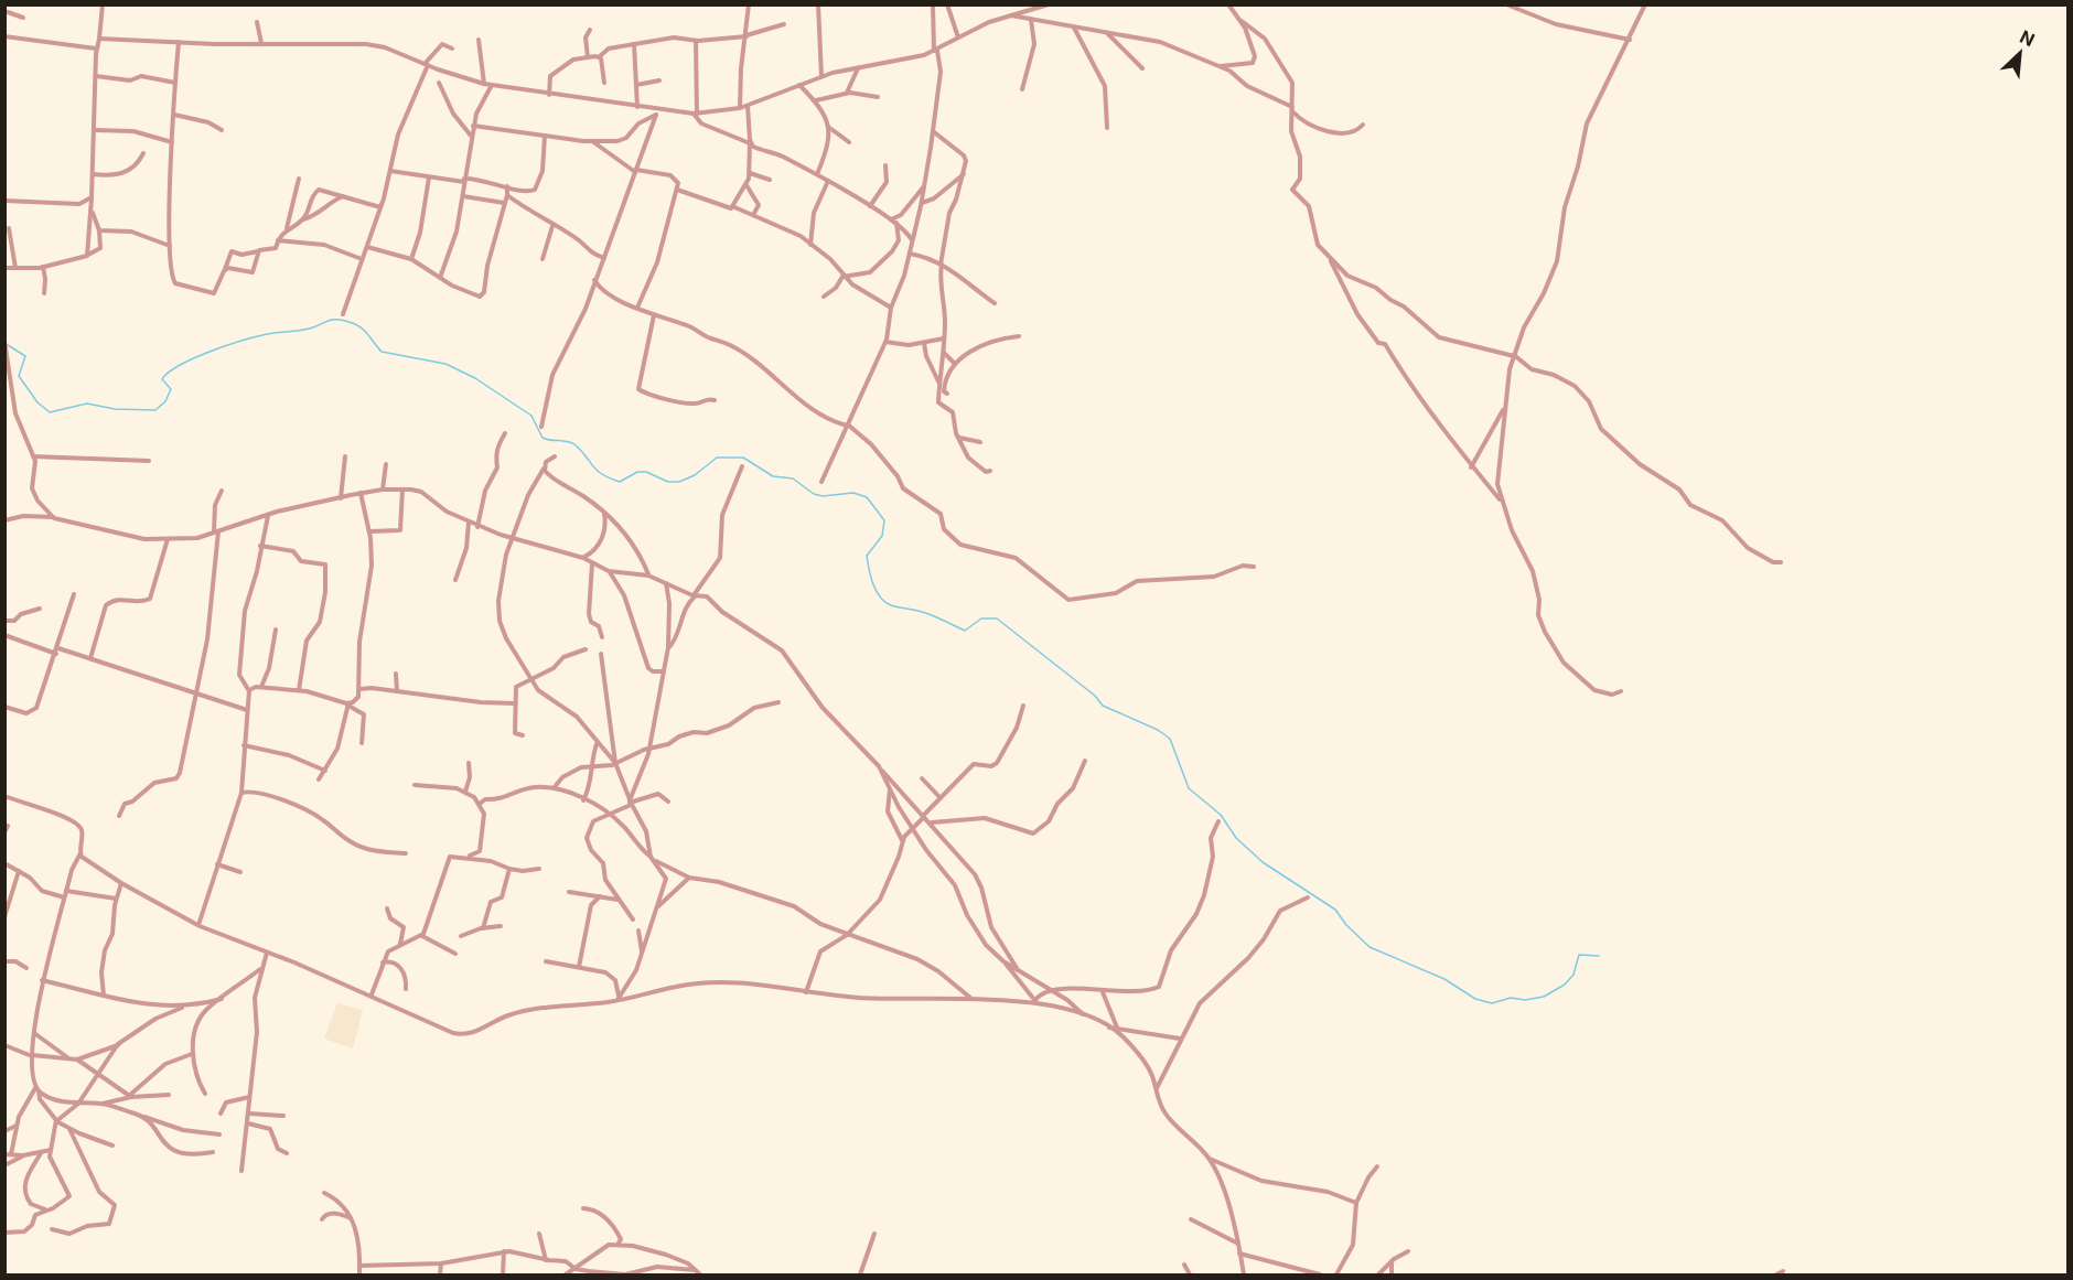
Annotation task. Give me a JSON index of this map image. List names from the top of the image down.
{
  "north": "top right"
}
